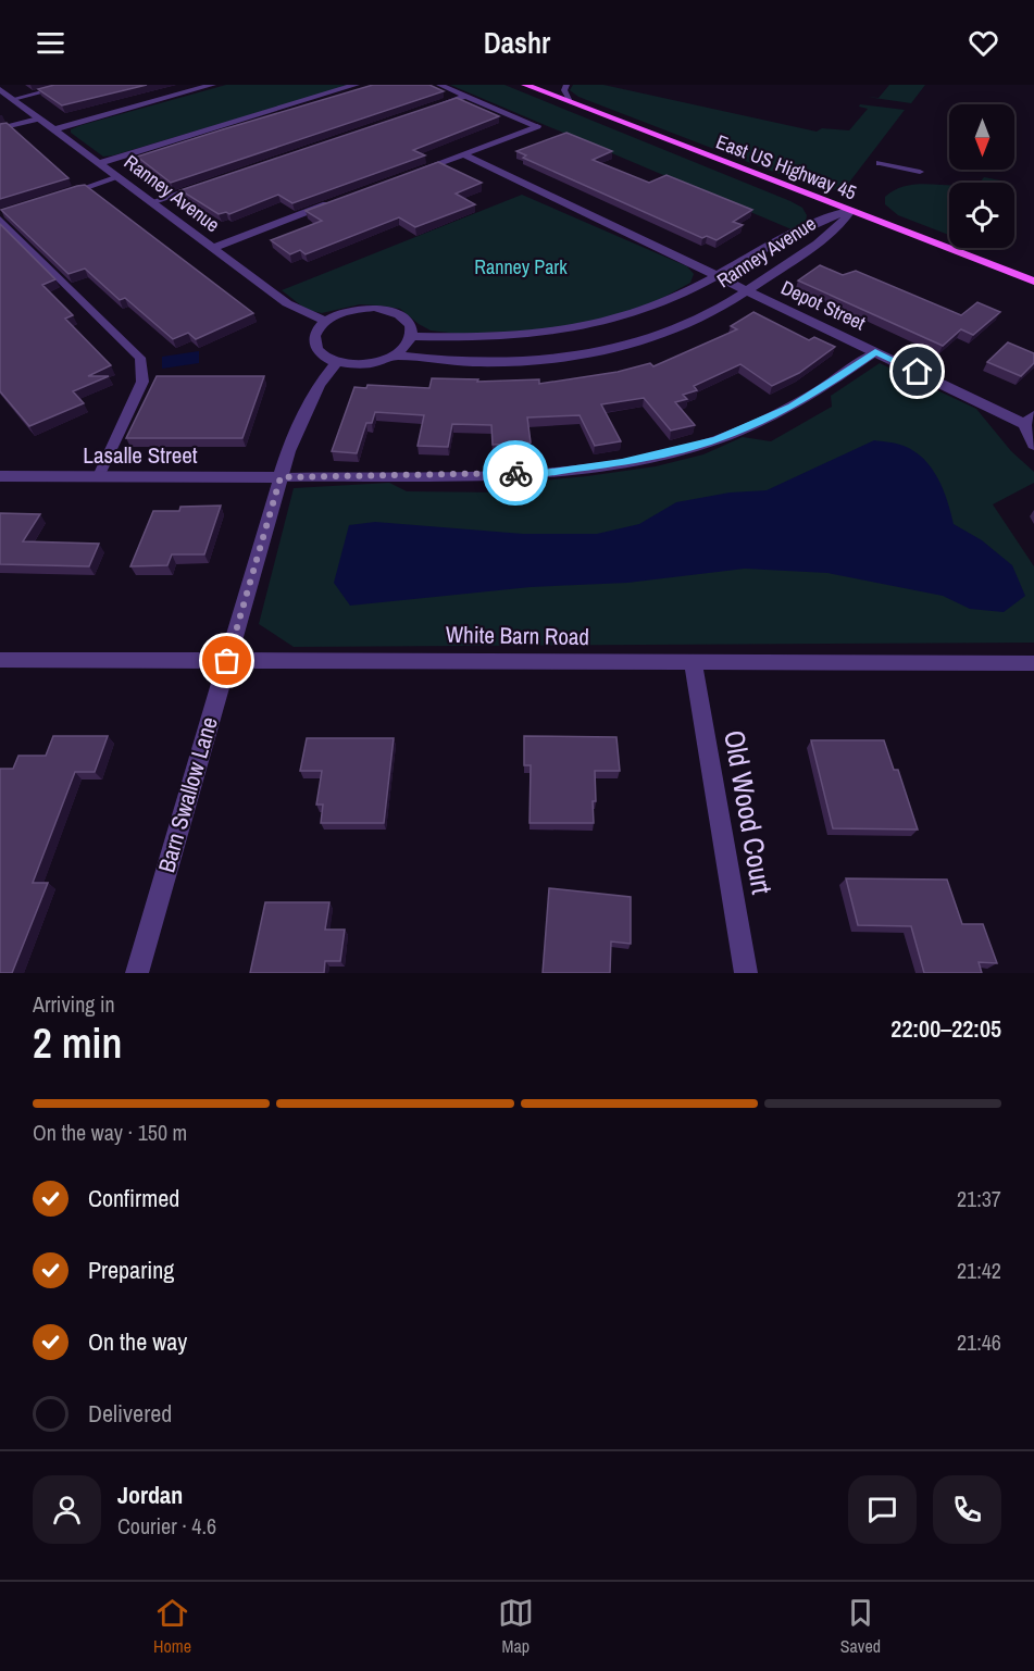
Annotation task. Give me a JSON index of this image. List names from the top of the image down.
{
  "streets": {
    "main road": ["East US Highway 45"],
    "street": [
      "Ranney Avenue",
      "Depot Street",
      "Lasalle Street",
      "White Barn Road",
      "Barn Swallow Lane",
      "Old Wood Court"
    ]
  },
  "crossings": [
    ["East US Highway 45", "Ranney Avenue"],
    ["Ranney Avenue", "Depot Street"],
    ["Ranney Avenue", "Barn Swallow Lane"],
    ["Lasalle Street", "Barn Swallow Lane"],
    ["White Barn Road", "Barn Swallow Lane"],
    ["White Barn Road", "Old Wood Court"]
  ],
  "parks": ["Ranney Park"],
  "north": "bottom",
  "page": {
    "header": "Dashr",
    "heading": ["2 min", "Arriving in", "22:00–22:05"],
    "panel": ["Jordan", "Courier · 4.6"],
    "bar": "On the way · 150 m",
    "list": [
      ["Confirmed", "21:37"],
      ["Preparing", "21:42"],
      ["On the way", "21:46"],
      "Delivered"
    ],
    "tabs": ["Home", "Map", "Saved"]
  }
}
